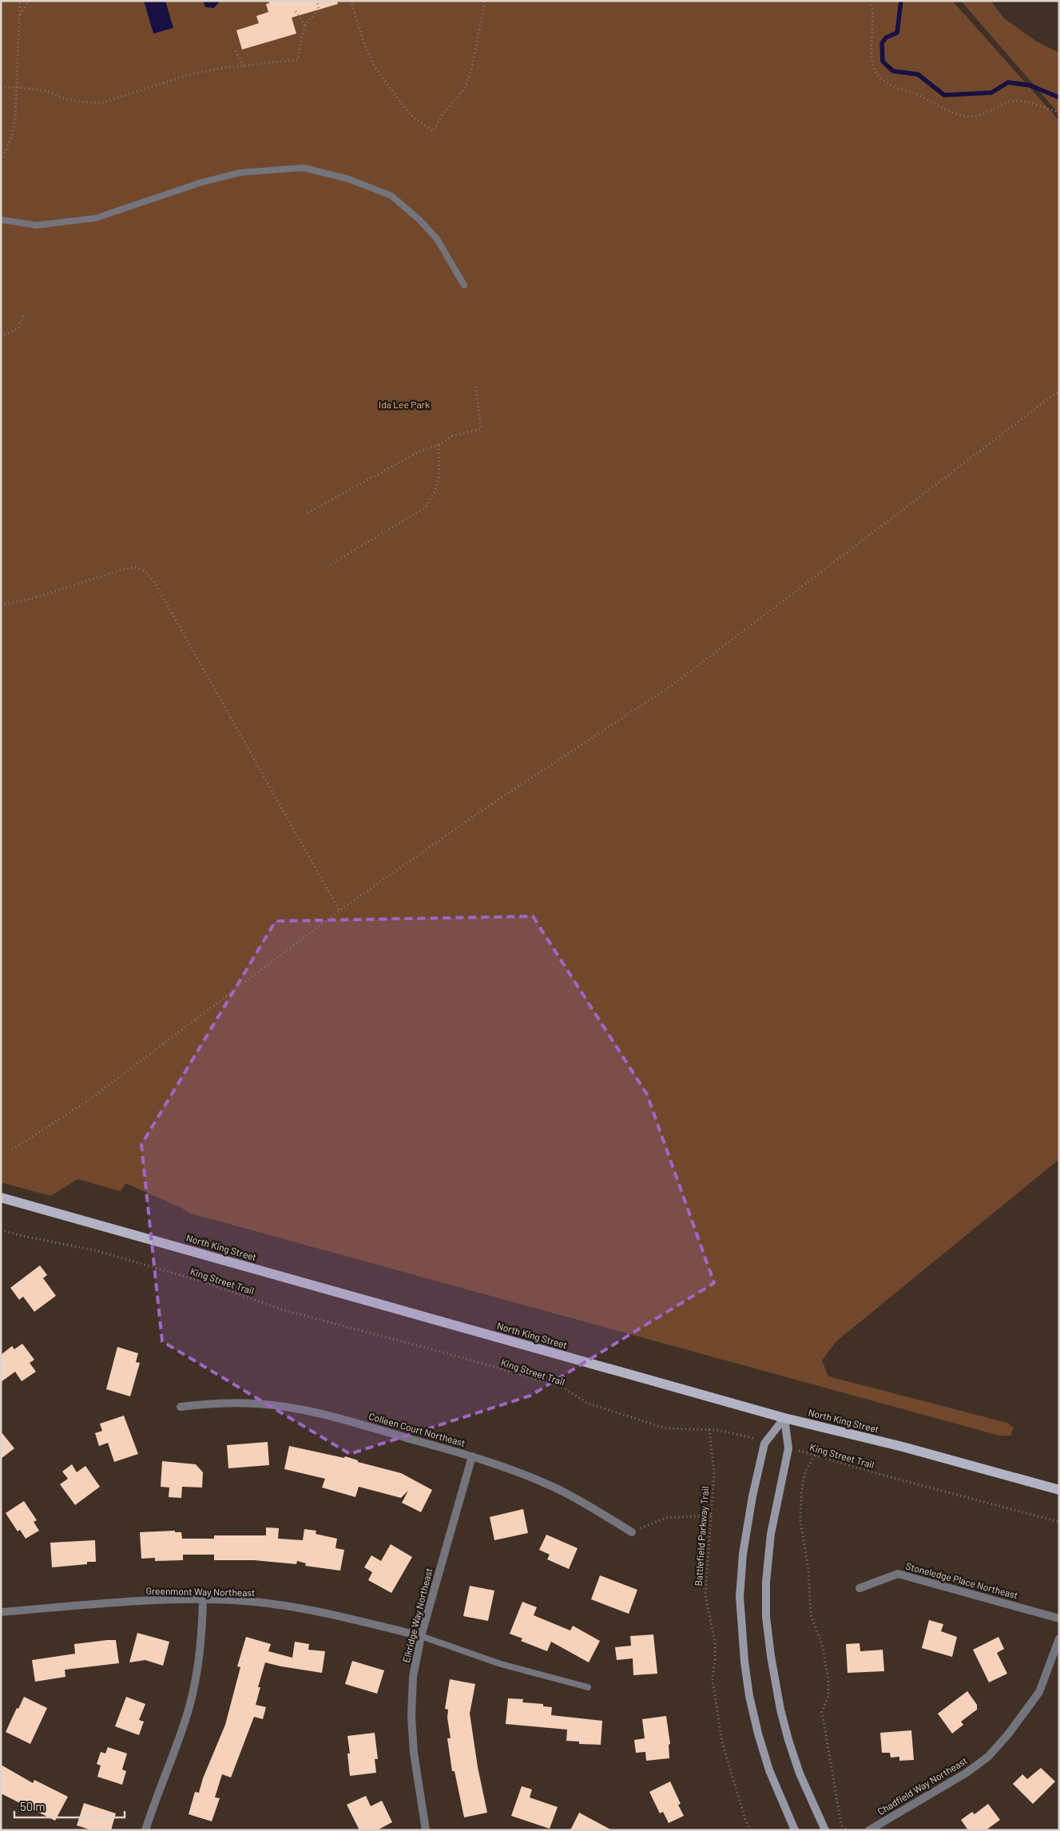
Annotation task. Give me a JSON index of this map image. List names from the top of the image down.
{
  "streets": {
    "main road": ["North King Street"],
    "street": [
      "Colleen Court Northeast",
      "Stoneledge Place Northeast",
      "Greenmont Way Northeast",
      "Elkridge Way Northeast",
      "Chadfield Way Northeast"
    ],
    "path": ["King Street Trail", "Battlefield Parkway Trail"]
  },
  "crossings": [
    ["King Street Trail", "Battlefield Parkway Trail"],
    ["Colleen Court Northeast", "Elkridge Way Northeast"],
    ["Greenmont Way Northeast", "Elkridge Way Northeast"]
  ],
  "parks": ["Ida Lee Park"],
  "scale_bar": "50 m"
}
